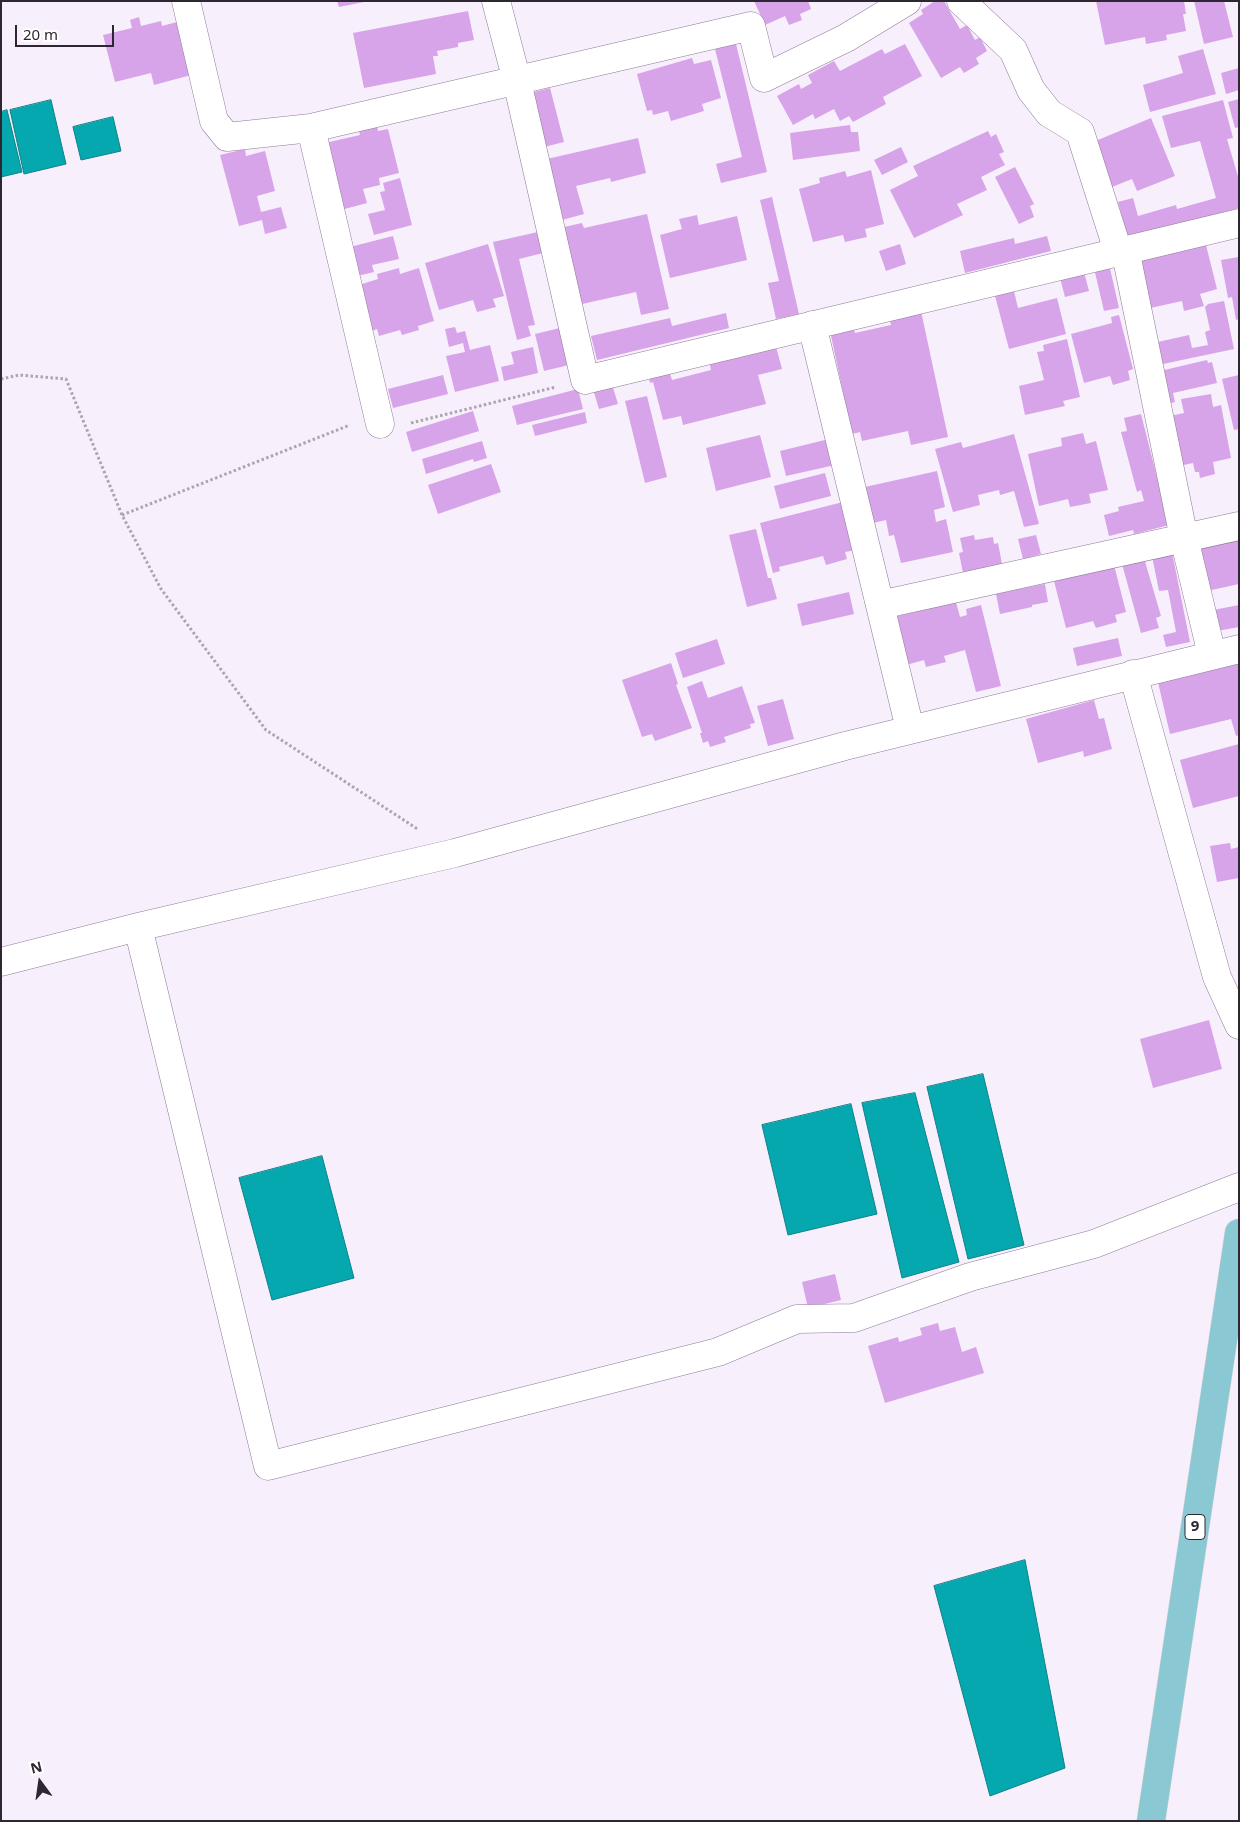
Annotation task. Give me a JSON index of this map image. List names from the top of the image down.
{
  "streets": {
    "main road": ["9"]
  },
  "scale_bar": "20 m",
  "north": "top"
}
